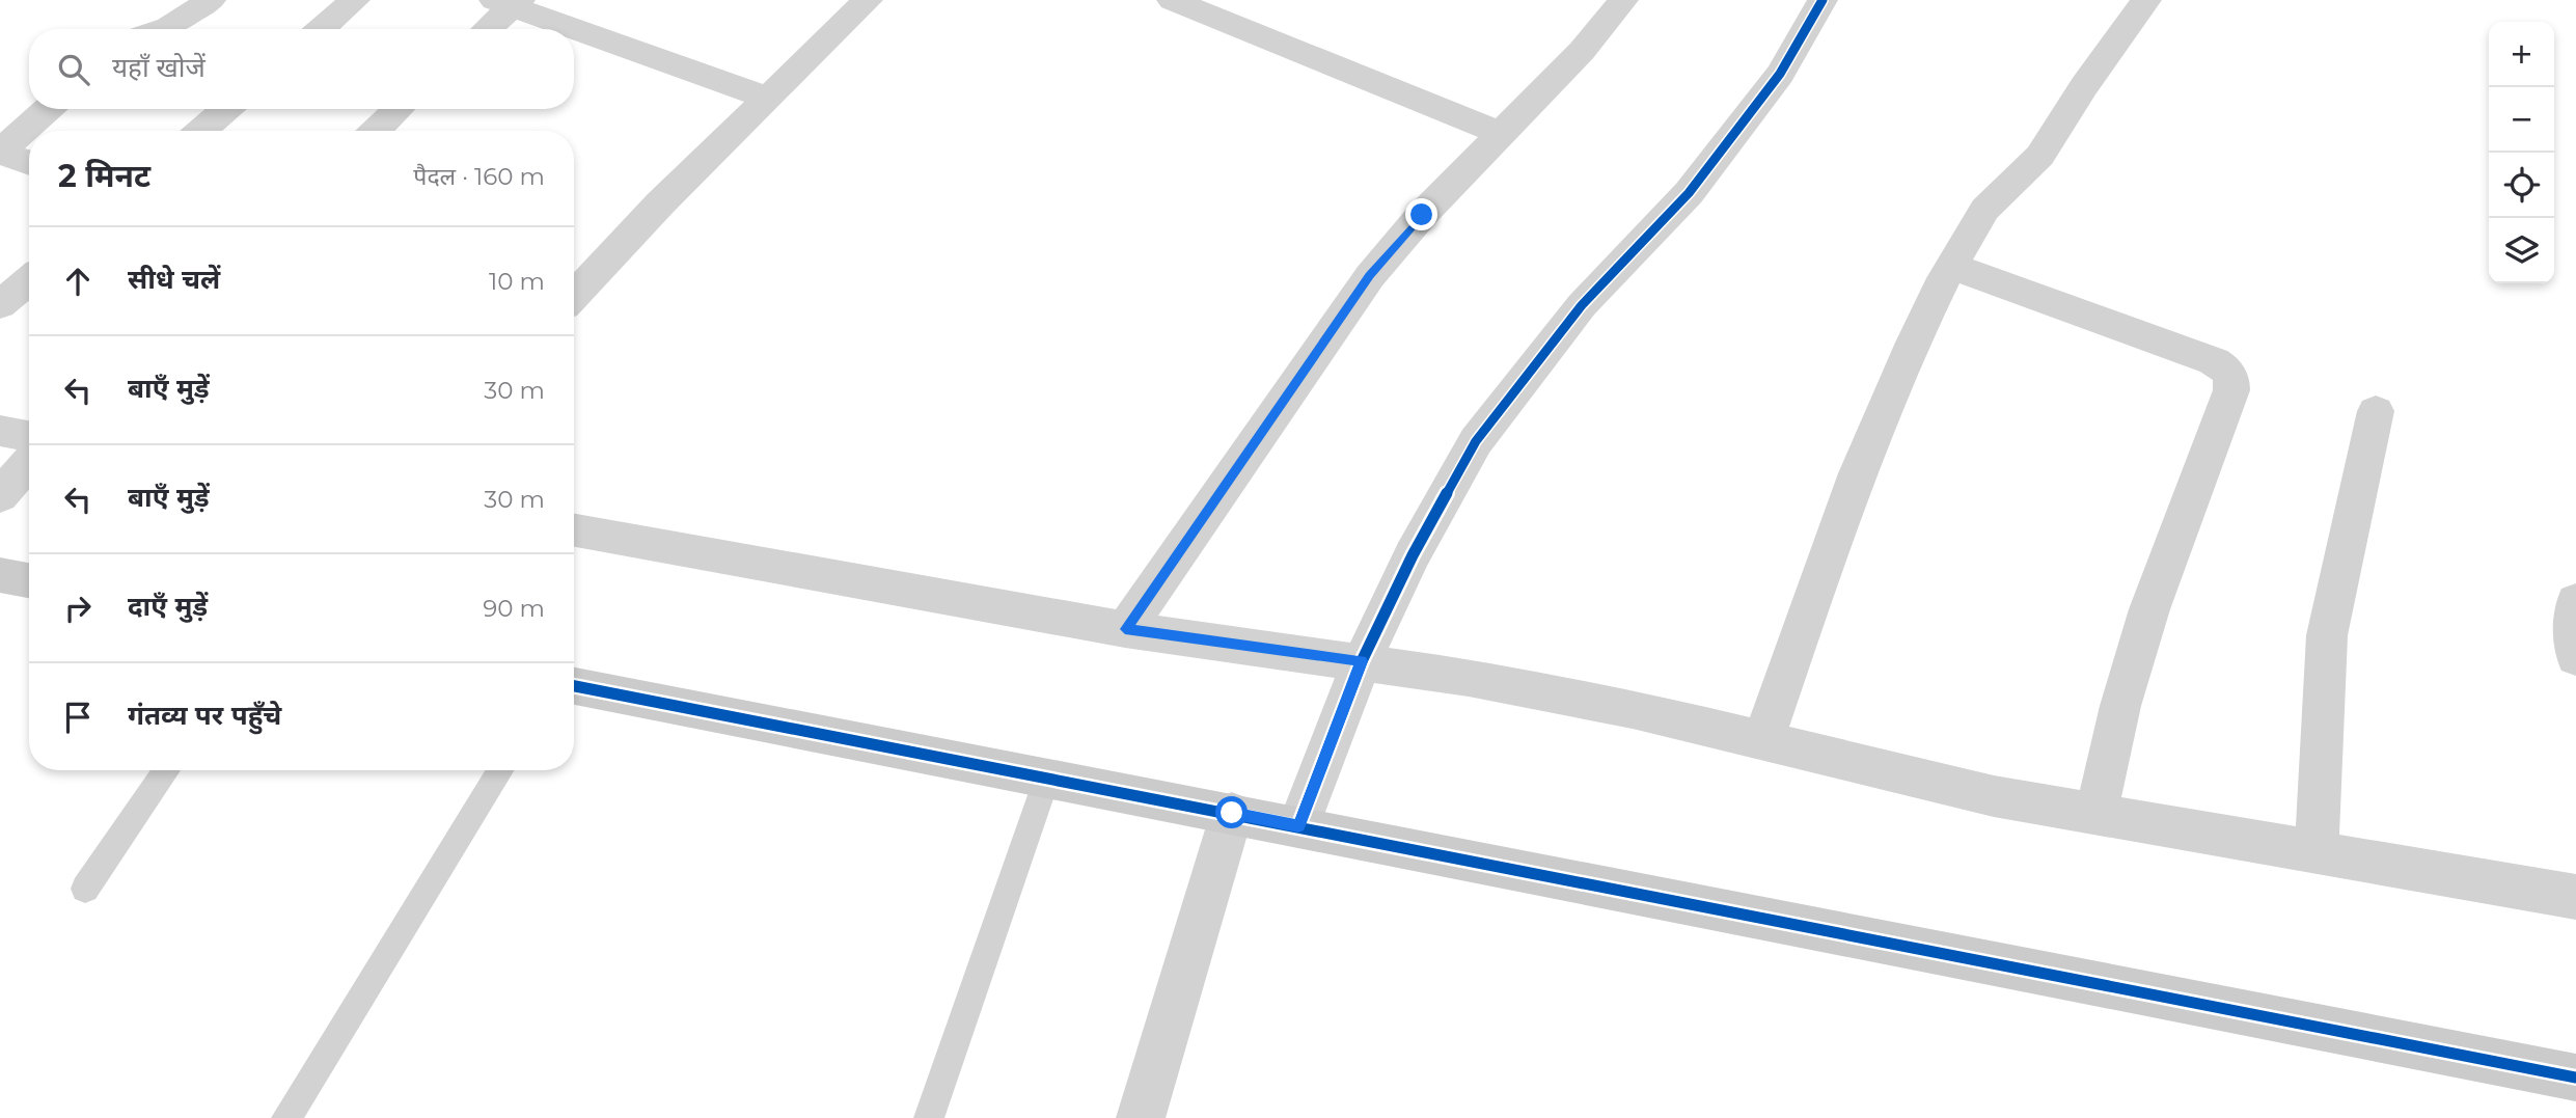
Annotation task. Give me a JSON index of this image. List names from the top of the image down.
{
  "page": {
    "map_buttons": ["+", "−"],
    "search": "यहाँ खोजें",
    "heading": ["2 मिनट", "पैदल · 160 m"],
    "list": [
      ["सीधे चलें", "10 m"],
      ["बाएँ मुड़ें", "30 m"],
      ["बाएँ मुड़ें", "30 m"],
      ["दाएँ मुड़ें", "90 m"],
      "गंतव्य पर पहुँचे"
    ]
  }
}
